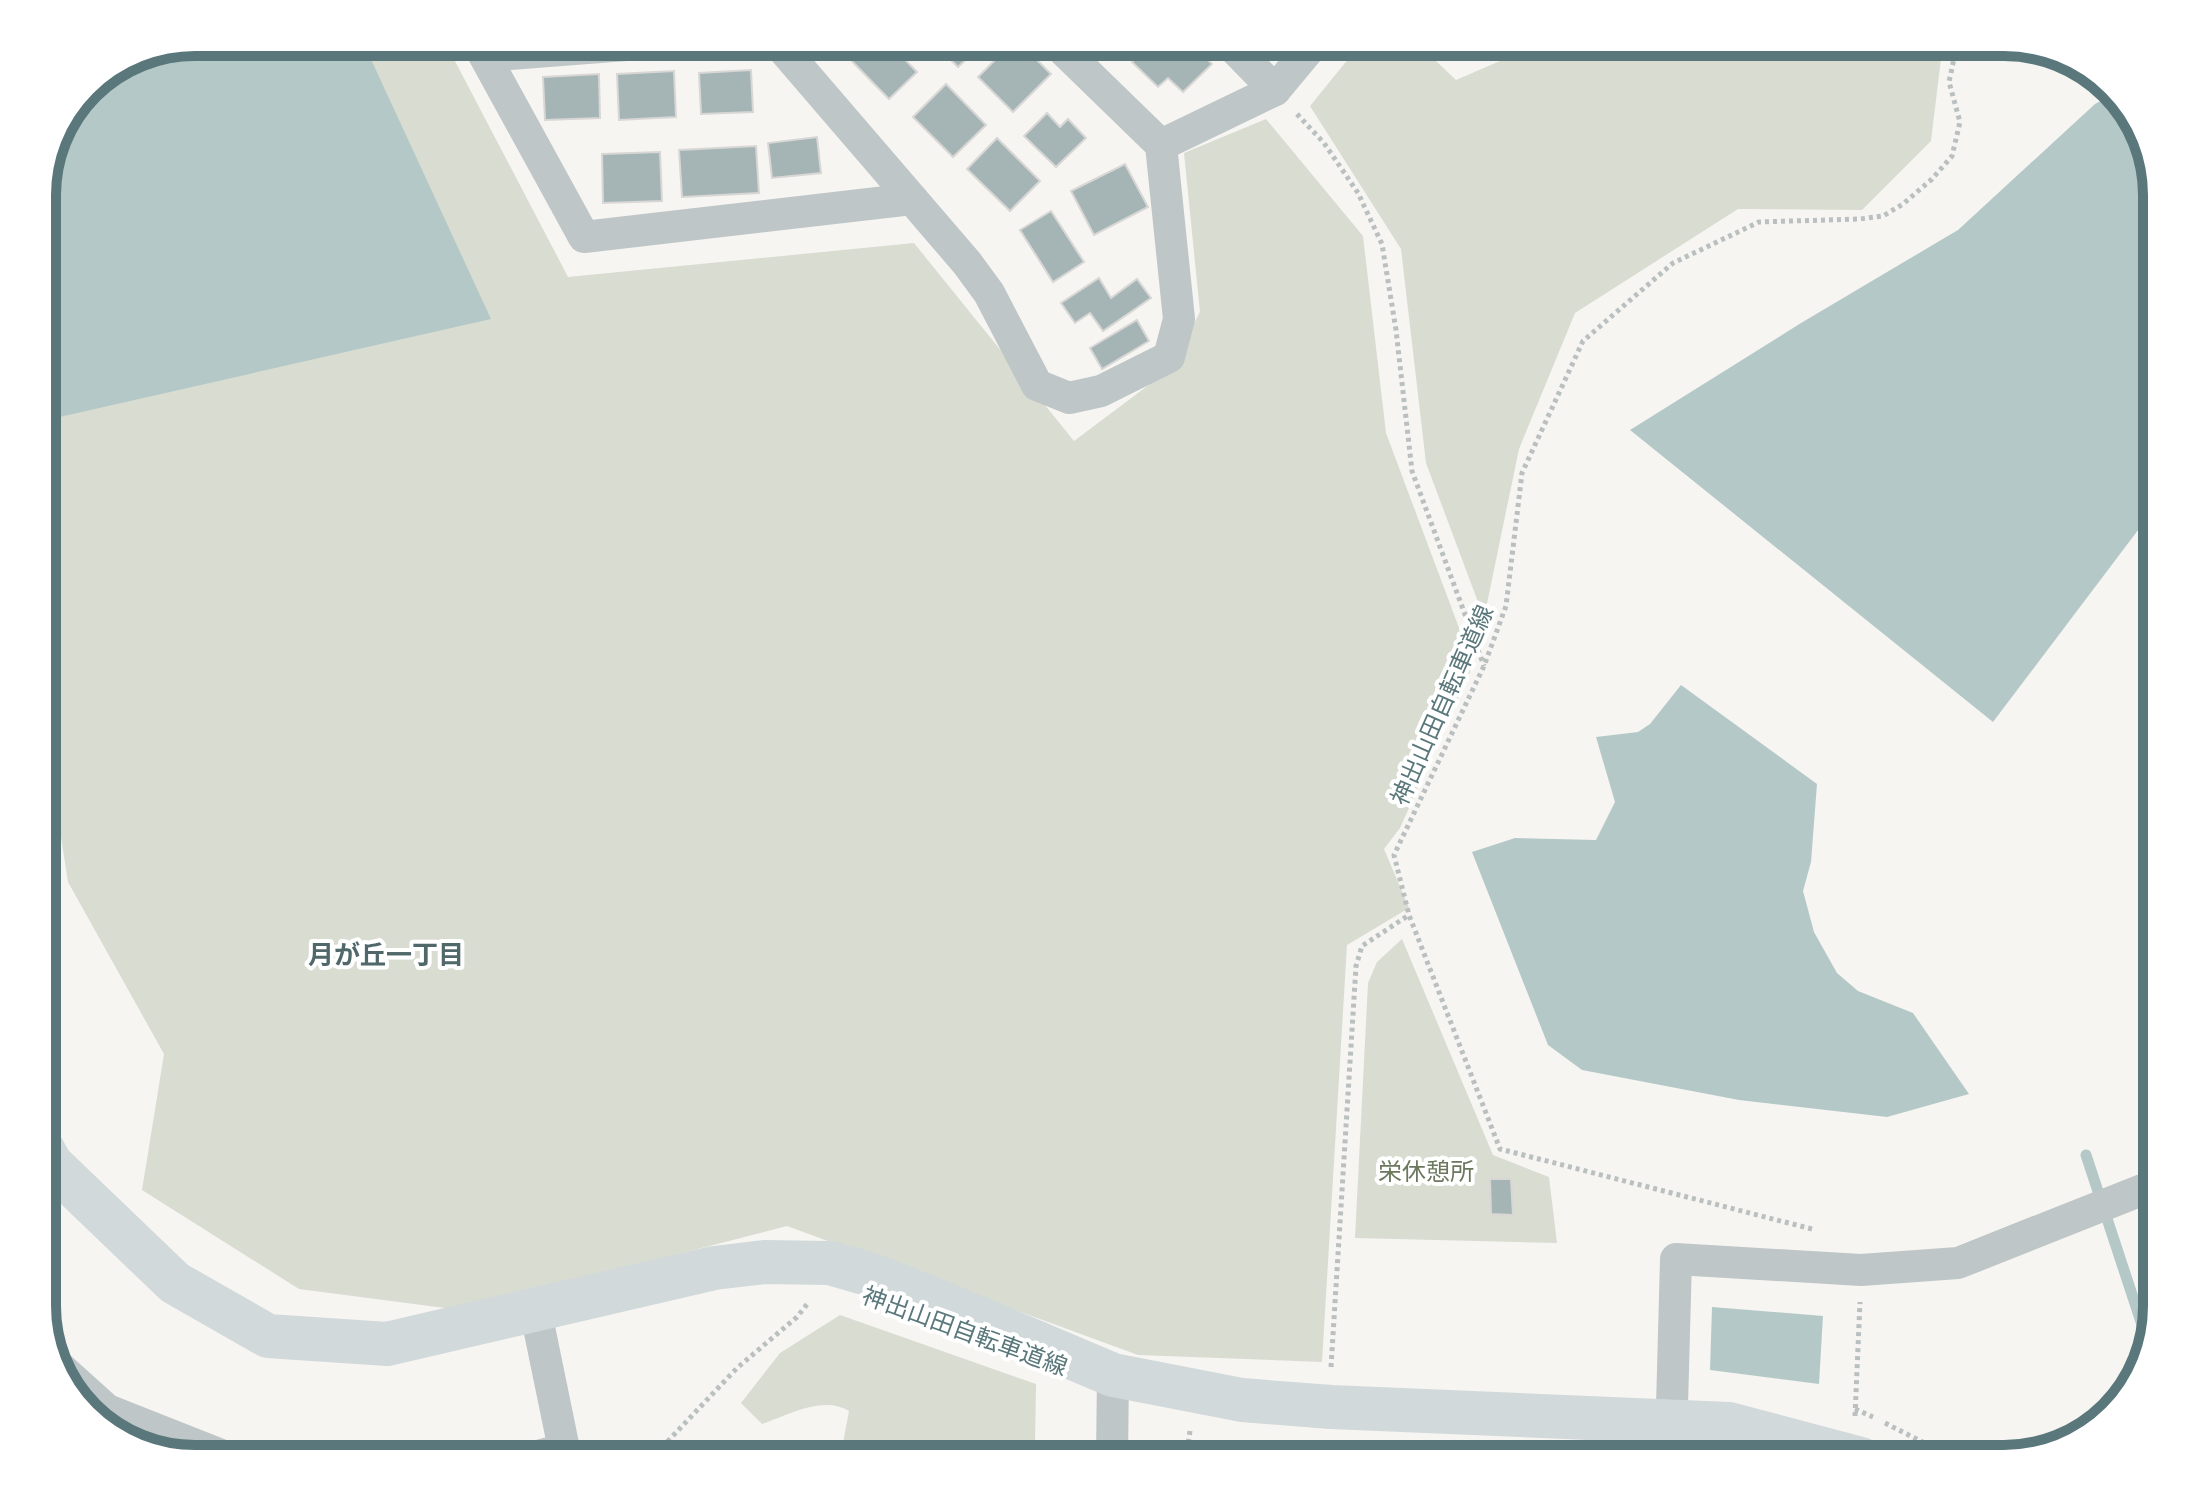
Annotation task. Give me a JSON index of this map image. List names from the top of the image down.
{
  "streets": {
    "path": ["神出山田自転車道線"]
  },
  "districts": ["月が丘一丁目"],
  "parks": ["栄休憩所"]
}
